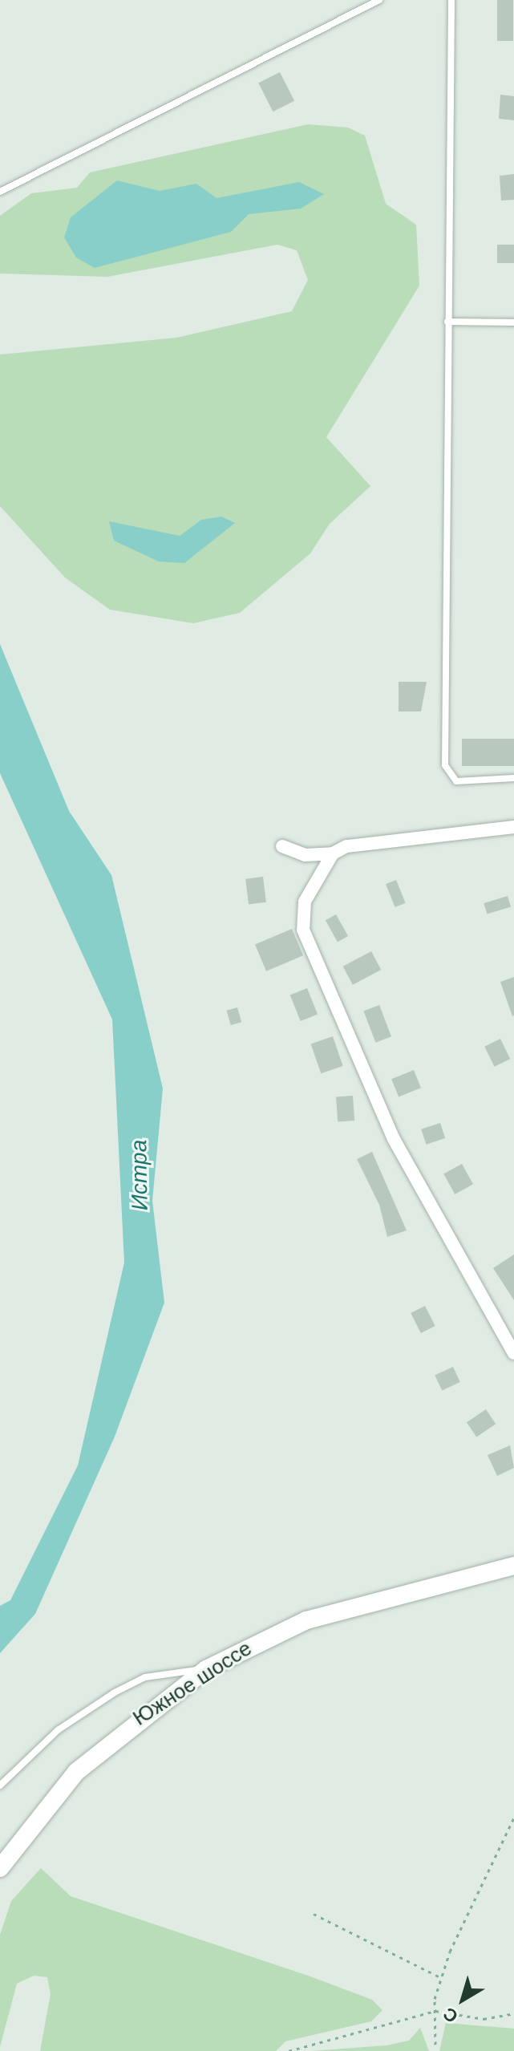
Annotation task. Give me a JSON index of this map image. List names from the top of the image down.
{
  "streets": {
    "main road": ["Южное шоссе"]
  },
  "water": ["Истра"],
  "north": "bottom left"
}
